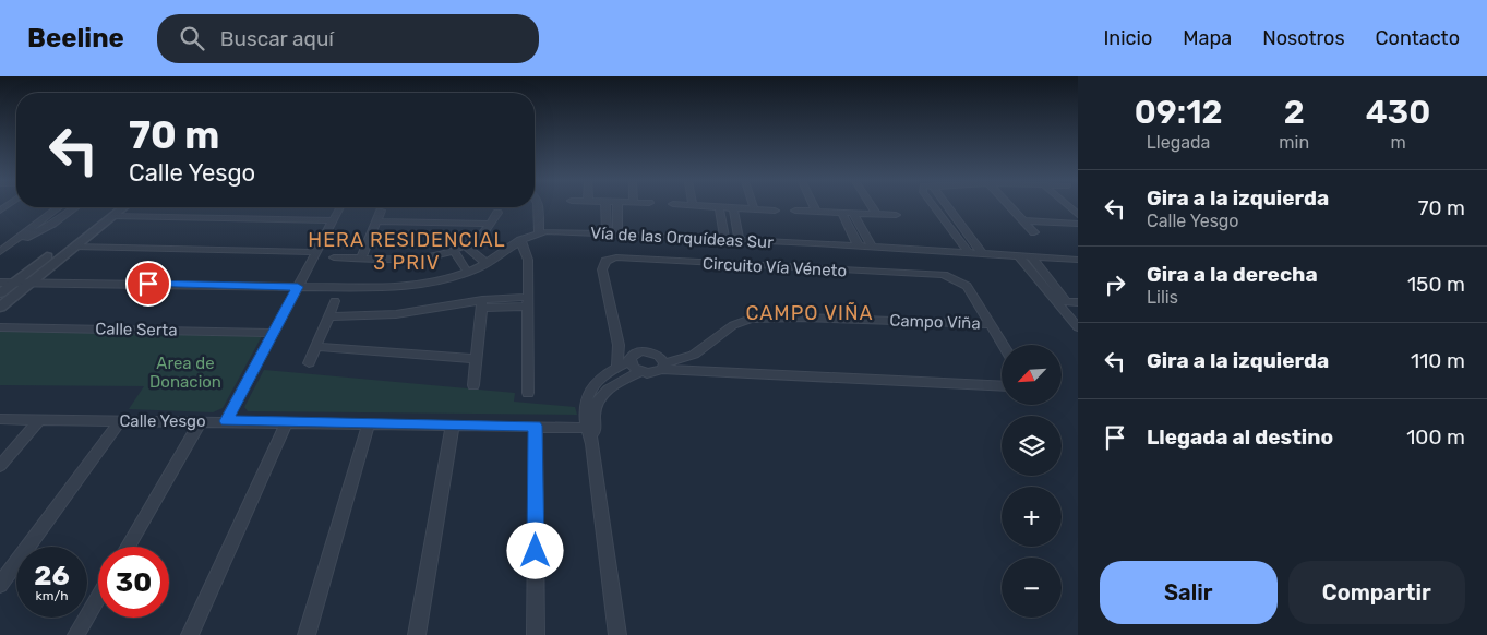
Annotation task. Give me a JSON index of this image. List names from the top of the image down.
{
  "streets": {
    "street": [
      "Vía de las Orquídeas Sur",
      "Circuito Vía Véneto",
      "Campo Viña",
      "Calle Serta",
      "Calle Yesgo"
    ]
  },
  "crossings": [
    ["Circuito Vía Véneto", "Campo Viña"]
  ],
  "districts": ["HERA RESIDENCIAL 3 PRIV", "CAMPO VIÑA"],
  "parks": ["Area de Donacion"],
  "north": "bottom left",
  "page": {
    "header": "Beeline",
    "search": "Buscar aquí",
    "nav": [
      "Inicio",
      "Mapa",
      "Nosotros",
      "Contacto"
    ],
    "eta": [
      "09:12",
      "Llegada",
      "2",
      "min",
      "430",
      "m"
    ],
    "turn": ["70 m", "Calle Yesgo"],
    "list": [
      {
        "name": "Gira a la izquierda",
        "note": "Calle Yesgo",
        "value": "70 m"
      },
      {
        "name": "Gira a la derecha",
        "note": "Lilis",
        "value": "150 m"
      },
      {
        "name": "Gira a la izquierda",
        "value": "110 m"
      },
      {
        "name": "Llegada al destino",
        "value": "100 m"
      }
    ],
    "map_buttons": ["+", "−"],
    "speed": "26 km/h",
    "limit": "30",
    "buttons": ["Salir", "Compartir"]
  }
}
